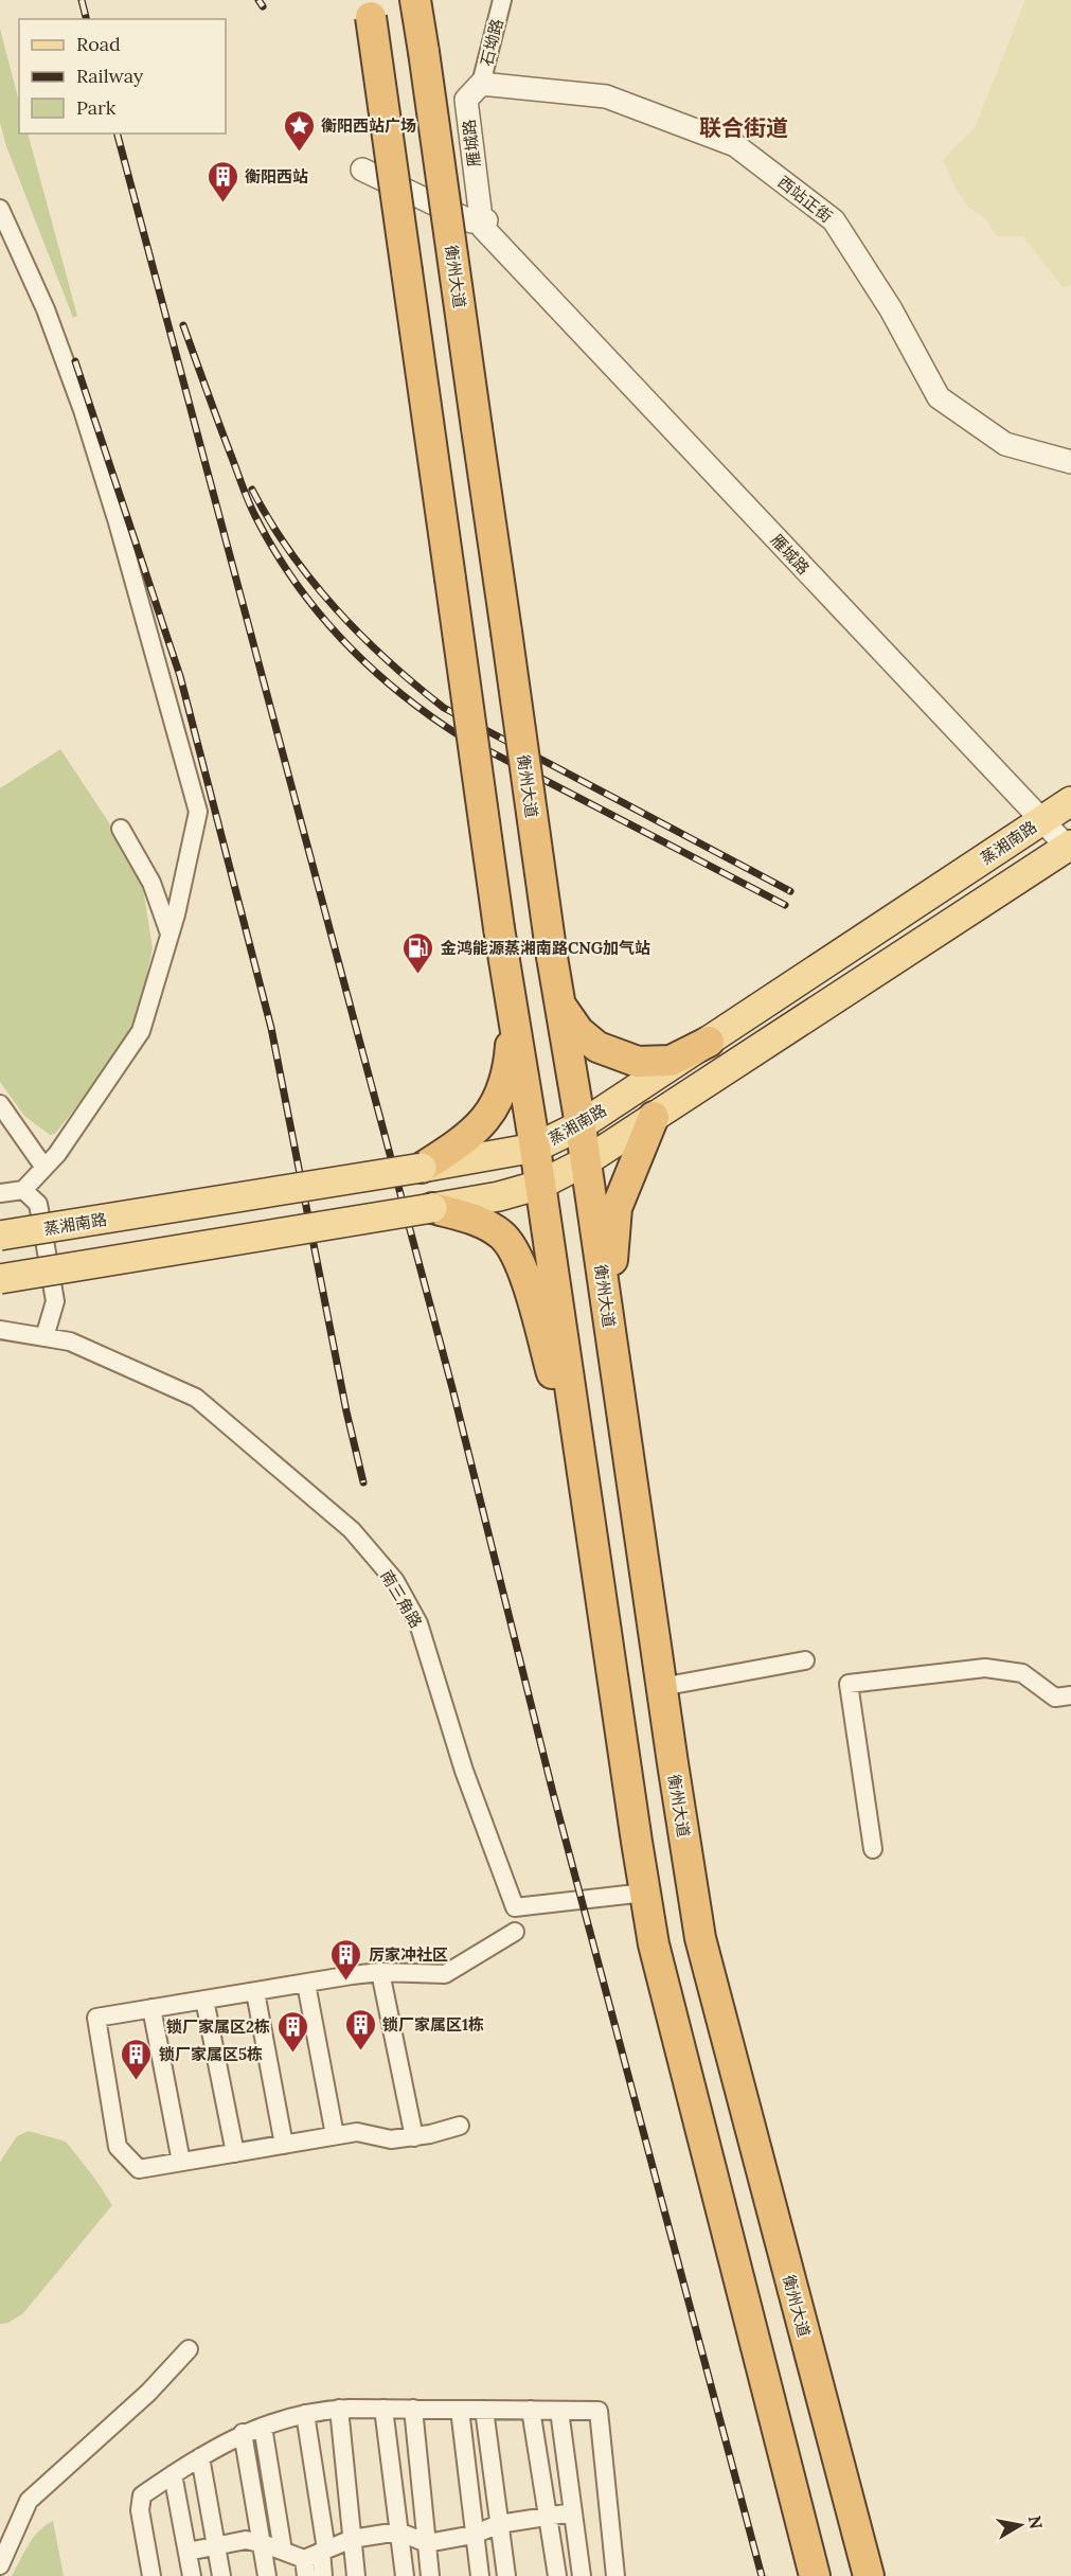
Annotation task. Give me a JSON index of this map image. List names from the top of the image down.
{
  "streets": {
    "highway": ["衡州大道"],
    "main road": ["蒸湘南路"],
    "street": [
      "石坳路",
      "雁城路",
      "西站正街",
      "南三角路"
    ]
  },
  "crossings": [
    ["石坳路", "雁城路"],
    ["石坳路", "西站正街"],
    ["雁城路", "西站正街"],
    ["雁城路", "蒸湘南路"],
    ["衡州大道", "蒸湘南路"]
  ],
  "districts": ["联合街道"],
  "places": {
    "place": ["衡阳西站广场"],
    "building": [
      "衡阳西站",
      "厉家冲社区",
      "锁厂家属区1栋",
      "锁厂家属区2栋",
      "锁厂家属区5栋"
    ],
    "fuel station": ["金鸿能源蒸湘南路CNG加气站"]
  },
  "legend": ["Road", "Railway", "Park"],
  "north": "right"
}
